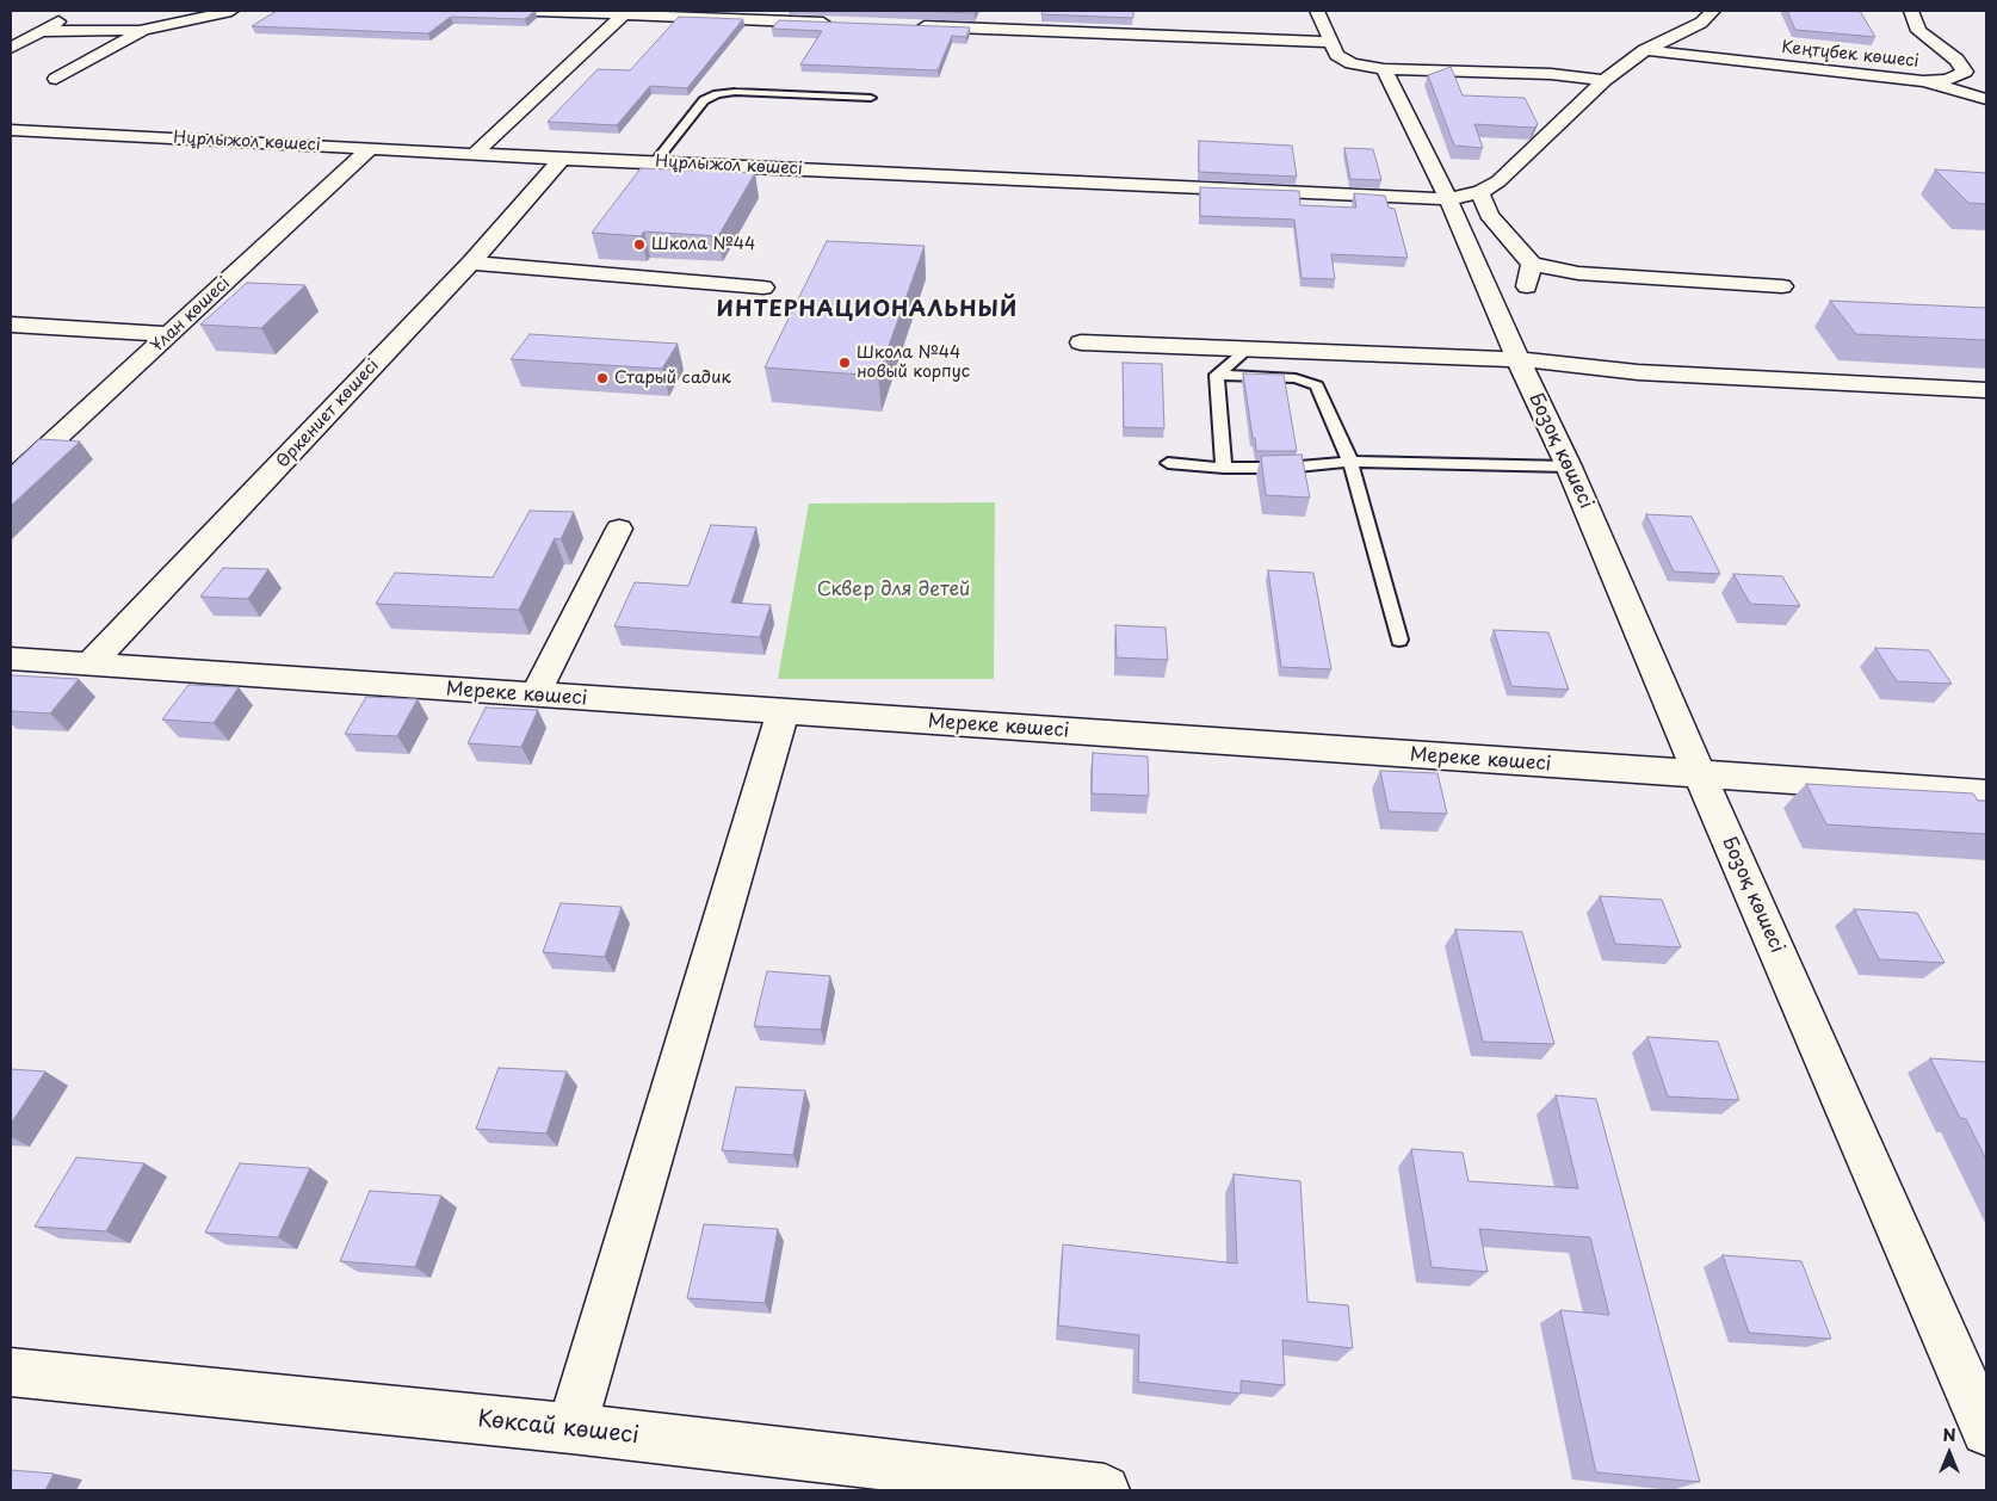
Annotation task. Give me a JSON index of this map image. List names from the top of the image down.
{
  "streets": {
    "street": [
      "Кеңтүбек көшесі",
      "Нұрлыжол көшесі",
      "Ұлан көшесі",
      "Өркениет көшесі",
      "Бозоқ көшесі",
      "Мереке көшесі",
      "Көксай көшесі"
    ]
  },
  "crossings": [
    ["Нұрлыжол көшесі", "Ұлан көшесі"],
    ["Нұрлыжол көшесі", "Өркениет көшесі"],
    ["Нұрлыжол көшесі", "Бозоқ көшесі"],
    ["Өркениет көшесі", "Мереке көшесі"],
    ["Бозоқ көшесі", "Мереке көшесі"]
  ],
  "districts": ["ИНТЕРНАЦИОНАЛЬНЫЙ"],
  "parks": ["Сквер для детей"],
  "places": ["Школа №44", "Школа №44 новый корпус", "Старый садик"],
  "north": "top"
}
